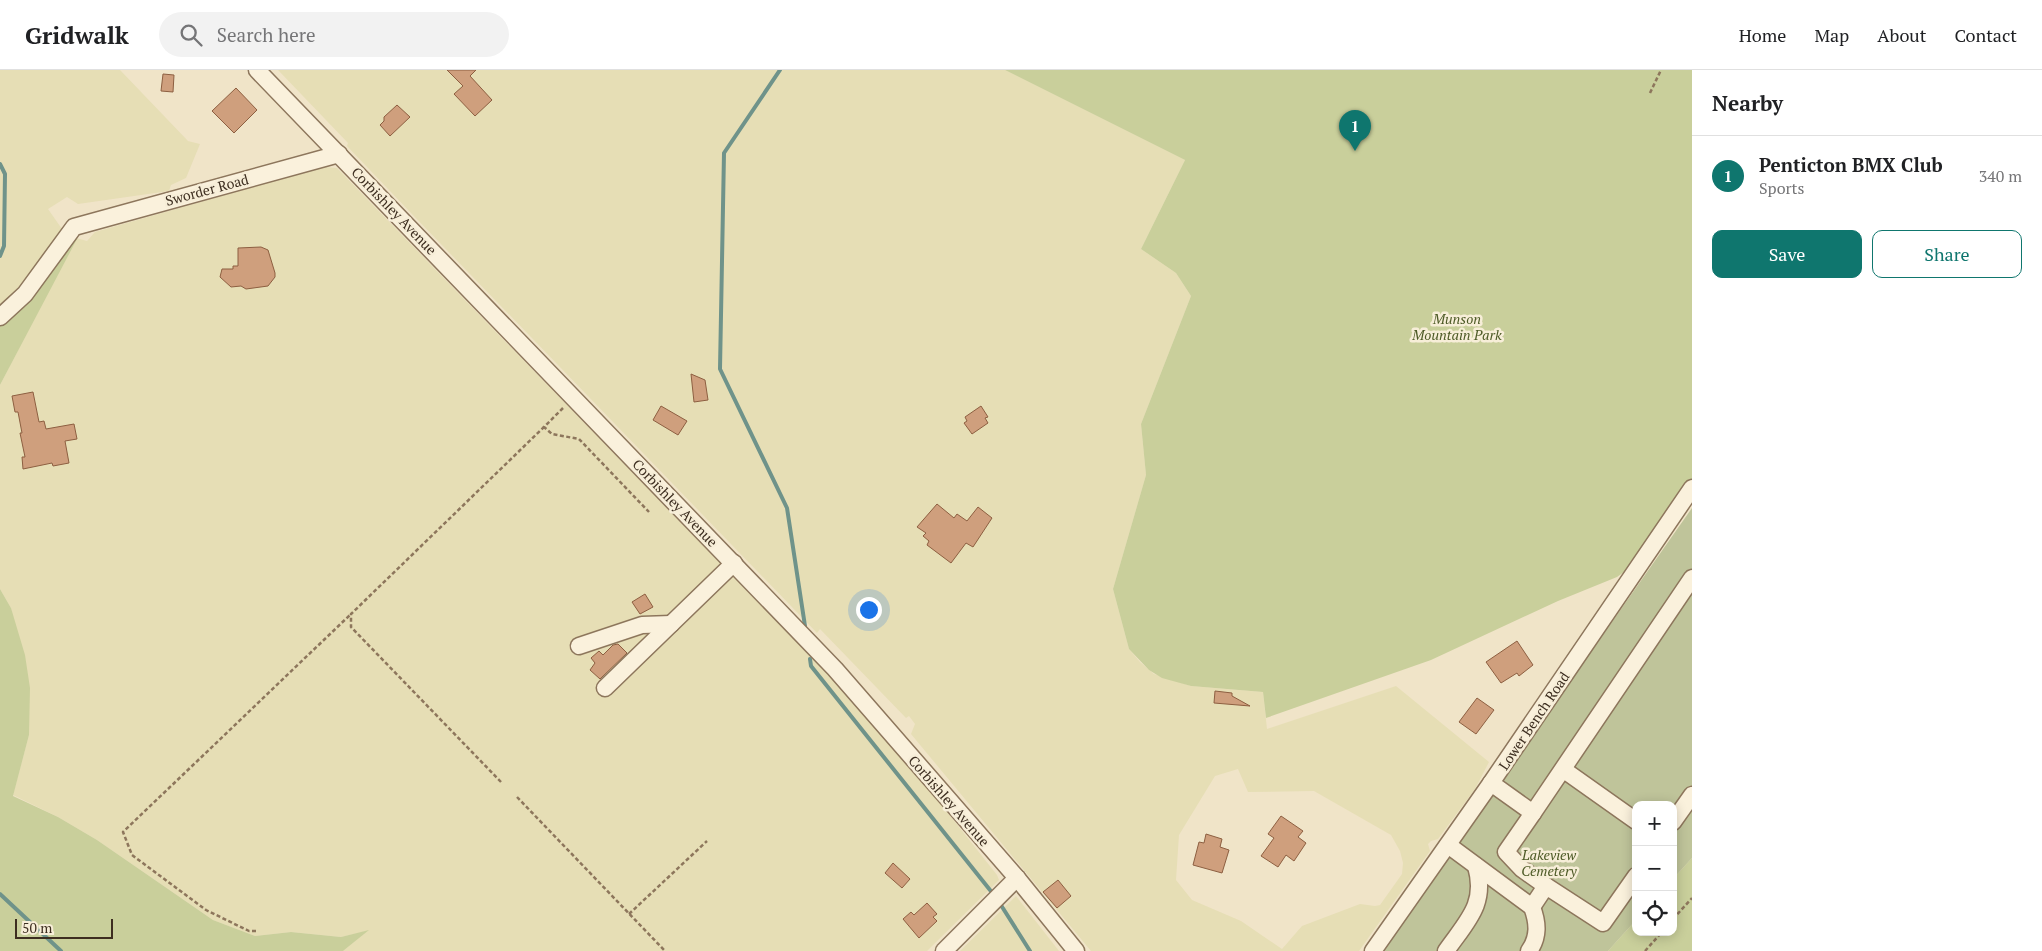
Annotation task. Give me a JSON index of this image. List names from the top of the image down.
{
  "streets": {
    "street": ["Sworder Road", "Corbishley Avenue", "Lower Bench Road"]
  },
  "crossings": [
    ["Sworder Road", "Corbishley Avenue"]
  ],
  "parks": ["Munson Mountain Park", "Lakeview Cemetery"],
  "scale_bar": "50 m",
  "page": {
    "header": "Gridwalk",
    "search": "Search here",
    "nav": [
      "Home",
      "Map",
      "About",
      "Contact"
    ],
    "heading": "Nearby",
    "pins": "1",
    "list": [
      {
        "mark": "1",
        "name": "Penticton BMX Club",
        "note": "Sports",
        "value": "340 m"
      }
    ],
    "buttons": ["Save", "Share"],
    "map_buttons": ["+", "−"],
    "scale": "50 m"
  }
}
